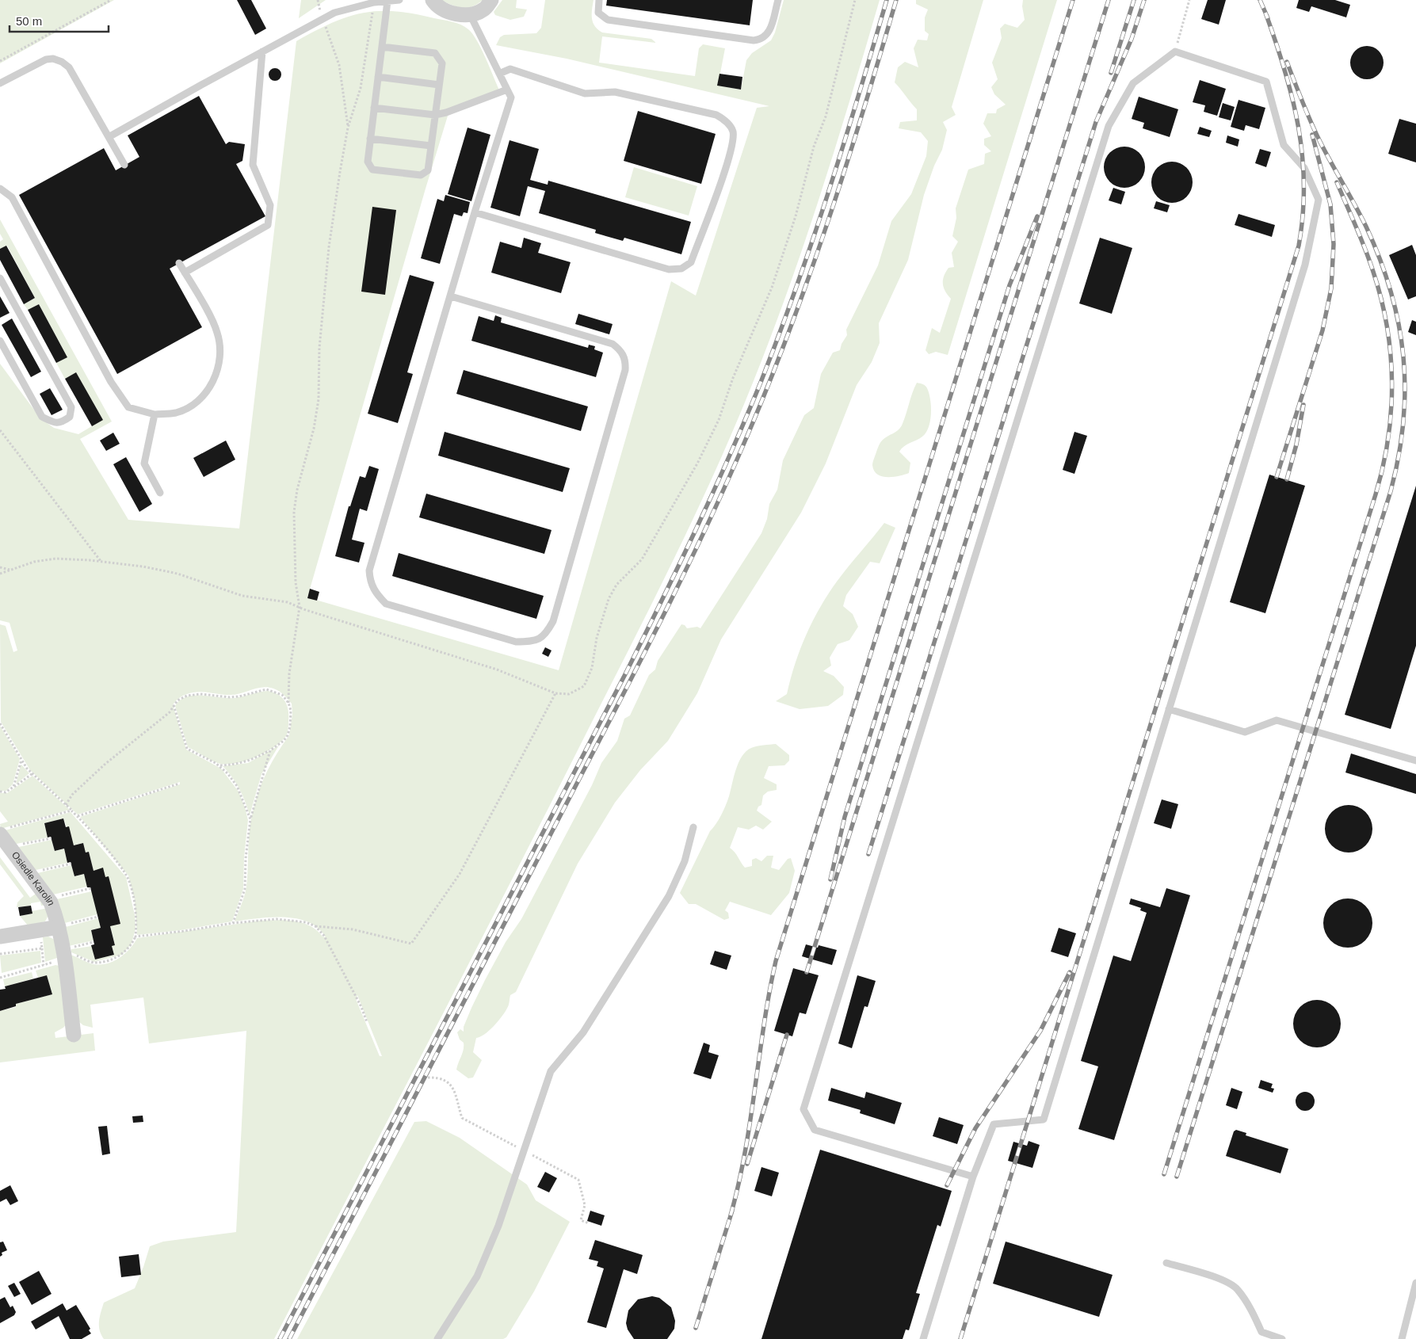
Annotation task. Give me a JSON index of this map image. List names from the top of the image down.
{
  "streets": {
    "street": ["Osiedle Karolin"]
  },
  "scale_bar": "50 m"
}
